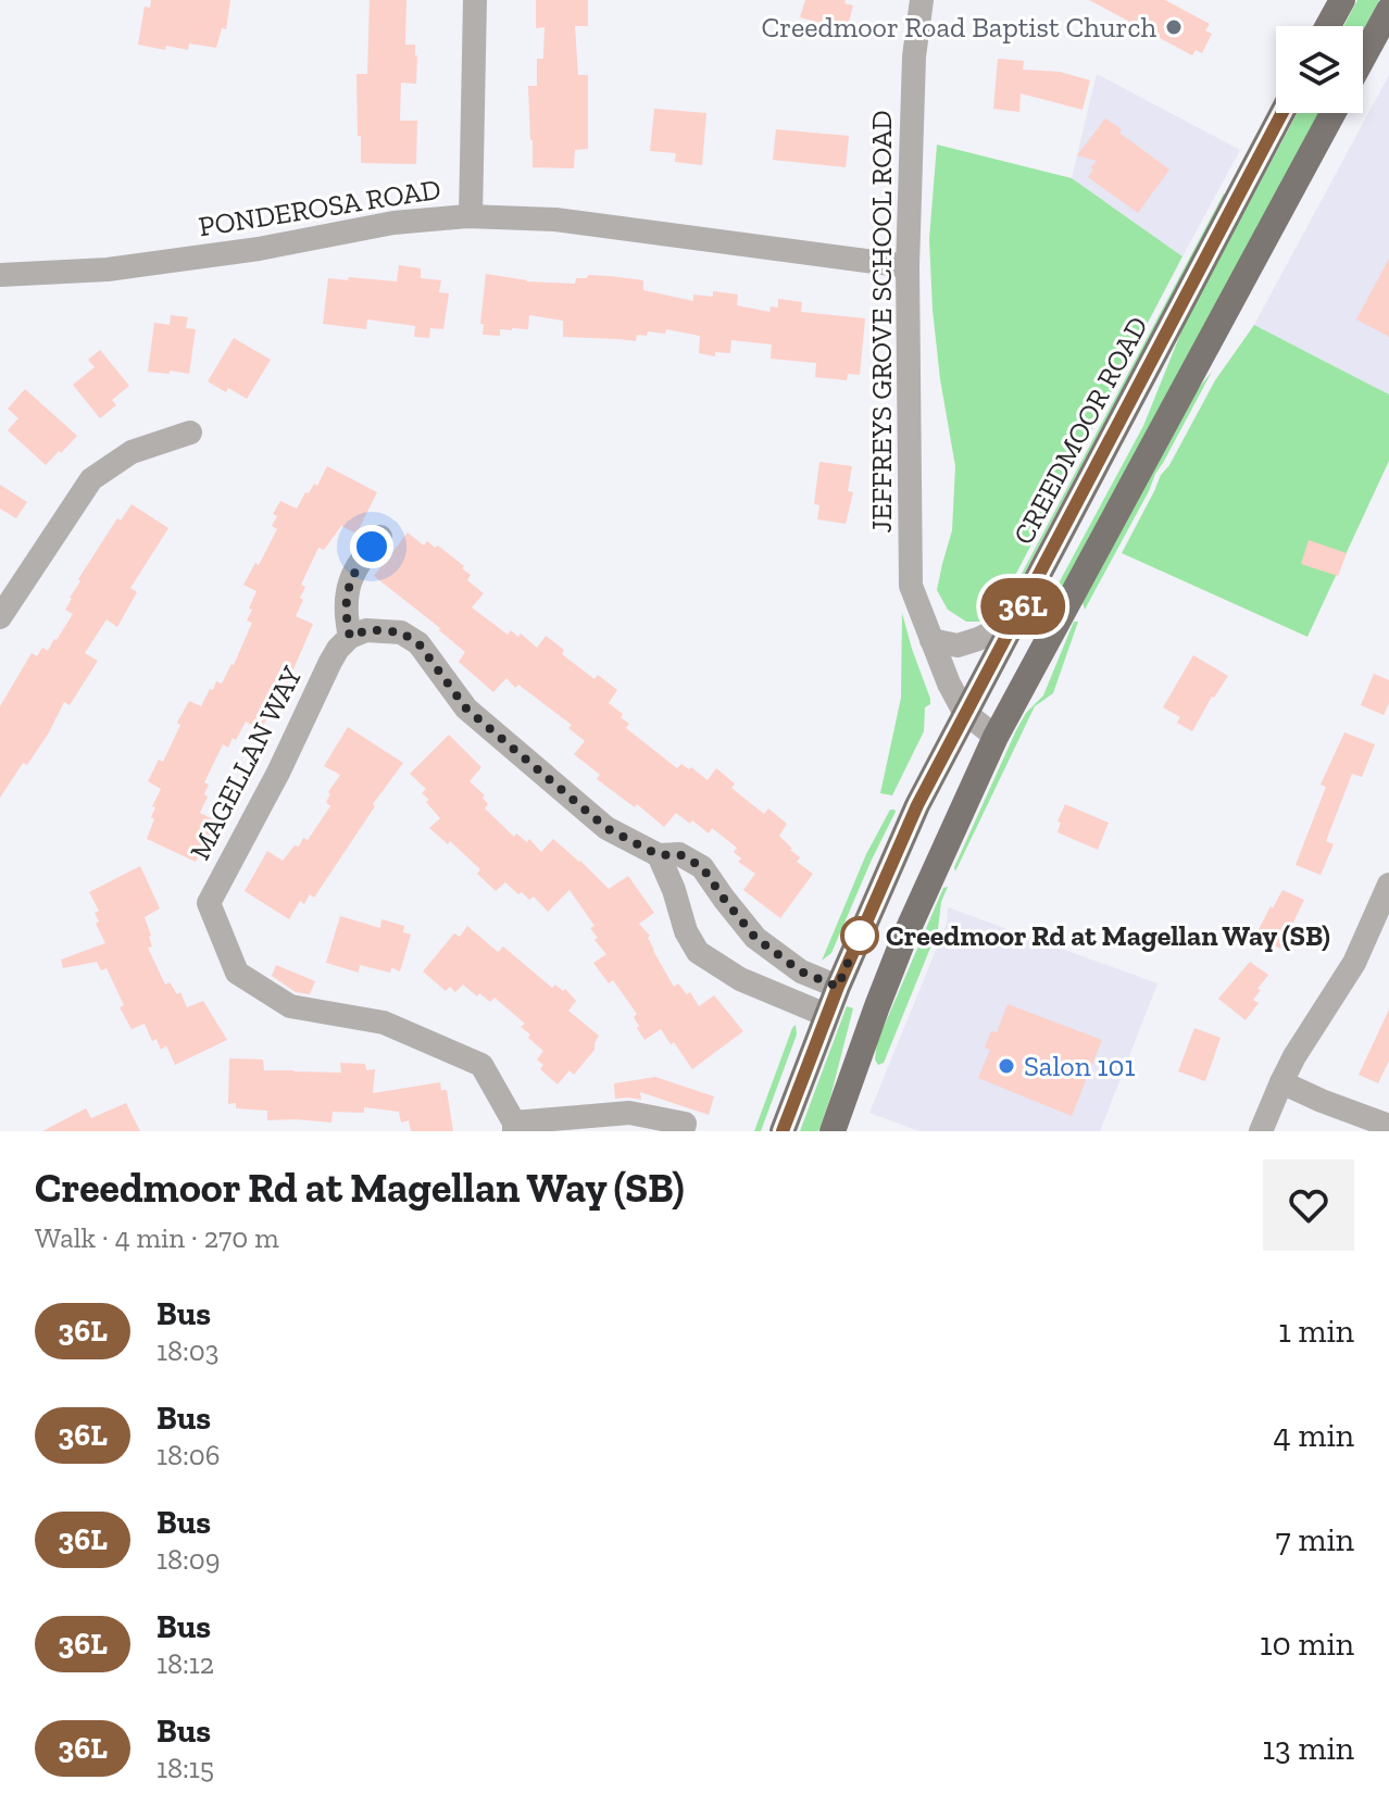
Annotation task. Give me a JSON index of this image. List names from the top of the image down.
{
  "streets": {
    "main road": ["CREEDMOOR ROAD"],
    "street": ["PONDEROSA ROAD", "JEFFREYS GROVE SCHOOL ROAD", "MAGELLAN WAY"]
  },
  "crossings": [
    ["PONDEROSA ROAD", "JEFFREYS GROVE SCHOOL ROAD"],
    ["JEFFREYS GROVE SCHOOL ROAD", "CREEDMOOR ROAD"]
  ],
  "places": ["Creedmoor Road Baptist Church", "Creedmoor Rd at Magellan Way (SB)", "Salon 101"],
  "lines": ["bus line 36L"],
  "page": {
    "on_map": "36L",
    "heading": ["Creedmoor Rd at Magellan Way (SB)", "Walk · 4 min · 270 m"],
    "list": [
      {
        "mark": "36L",
        "name": "Bus",
        "note": "18:03",
        "value": "1 min"
      },
      {
        "mark": "36L",
        "name": "Bus",
        "note": "18:06",
        "value": "4 min"
      },
      {
        "mark": "36L",
        "name": "Bus",
        "note": "18:09",
        "value": "7 min"
      },
      {
        "mark": "36L",
        "name": "Bus",
        "note": "18:12",
        "value": "10 min"
      },
      {
        "mark": "36L",
        "name": "Bus",
        "note": "18:15",
        "value": "13 min"
      }
    ]
  }
}
